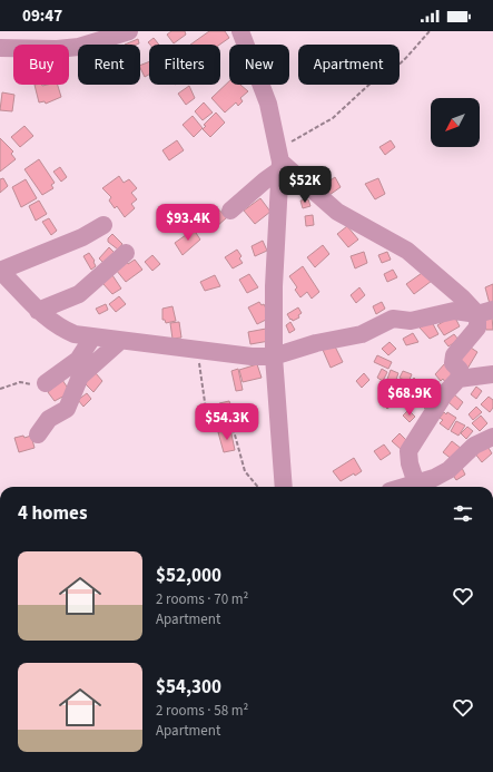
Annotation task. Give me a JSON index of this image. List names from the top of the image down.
{
  "north": "bottom left",
  "page": {
    "status": "09:47",
    "chip": [
      "Buy",
      "Rent",
      "Filters",
      "New",
      "Apartment"
    ],
    "price": [
      "$52K",
      "$93.4K",
      "$68.9K",
      "$54.3K"
    ],
    "heading": "4 homes",
    "list": [
      {
        "name": "$52,000",
        "note": "2 rooms · 70 m² · Apartment"
      },
      {
        "name": "$54,300",
        "note": "2 rooms · 58 m² · Apartment"
      }
    ]
  }
}
